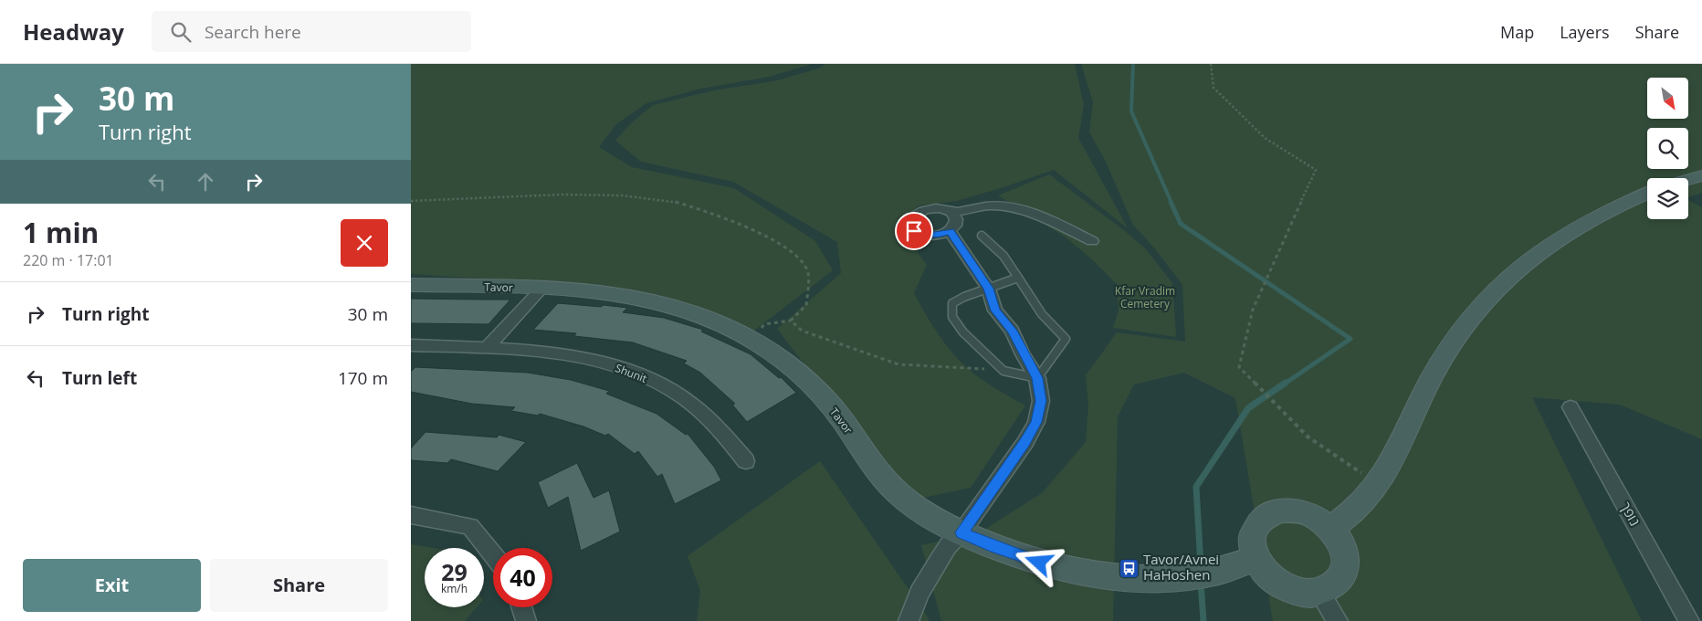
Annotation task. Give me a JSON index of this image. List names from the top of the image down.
{
  "streets": {
    "street": ["Tavor", "Shunit", "נופך"]
  },
  "parks": ["Kfar Vradim Cemetery"],
  "places": {
    "bus stop": ["Tavor/Avnei HaHoshen"]
  },
  "north": "bottom right",
  "page": {
    "header": "Headway",
    "search": "Search here",
    "nav": ["Map", "Layers", "Share"],
    "turn": ["30 m", "Turn right"],
    "heading": ["1 min", "220 m · 17:01"],
    "list": [
      {
        "name": "Turn right",
        "value": "30 m"
      },
      {
        "name": "Turn left",
        "value": "170 m"
      }
    ],
    "speed": "29 km/h",
    "limit": "40",
    "buttons": ["Exit", "Share"]
  }
}
